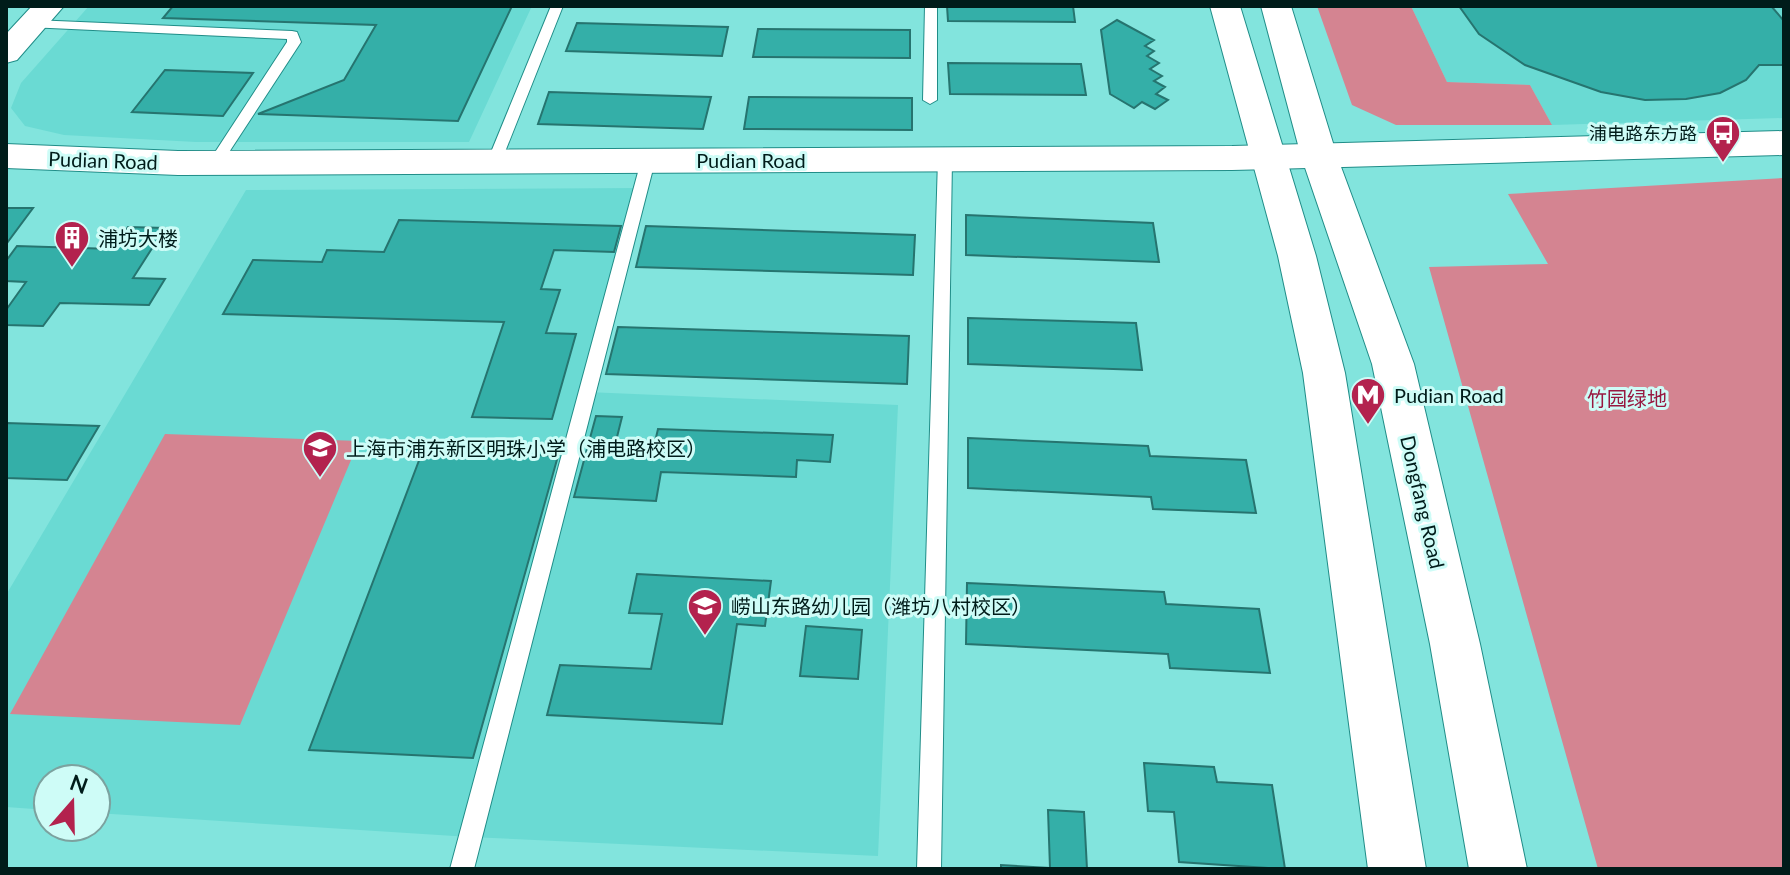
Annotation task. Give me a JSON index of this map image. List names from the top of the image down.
{
  "streets": {
    "main road": ["Pudian Road", "Dongfang Road"]
  },
  "crossings": [
    ["Pudian Road", "Dongfang Road"]
  ],
  "parks": ["竹园绿地"],
  "places": {
    "bus stop": ["浦电路东方路"],
    "building": ["浦坊大楼"],
    "metro station": ["Pudian Road"],
    "school or university": ["上海市浦东新区明珠小学（浦电路校区）", "崂山东路幼儿园（潍坊八村校区）"]
  },
  "north": "top"
}
